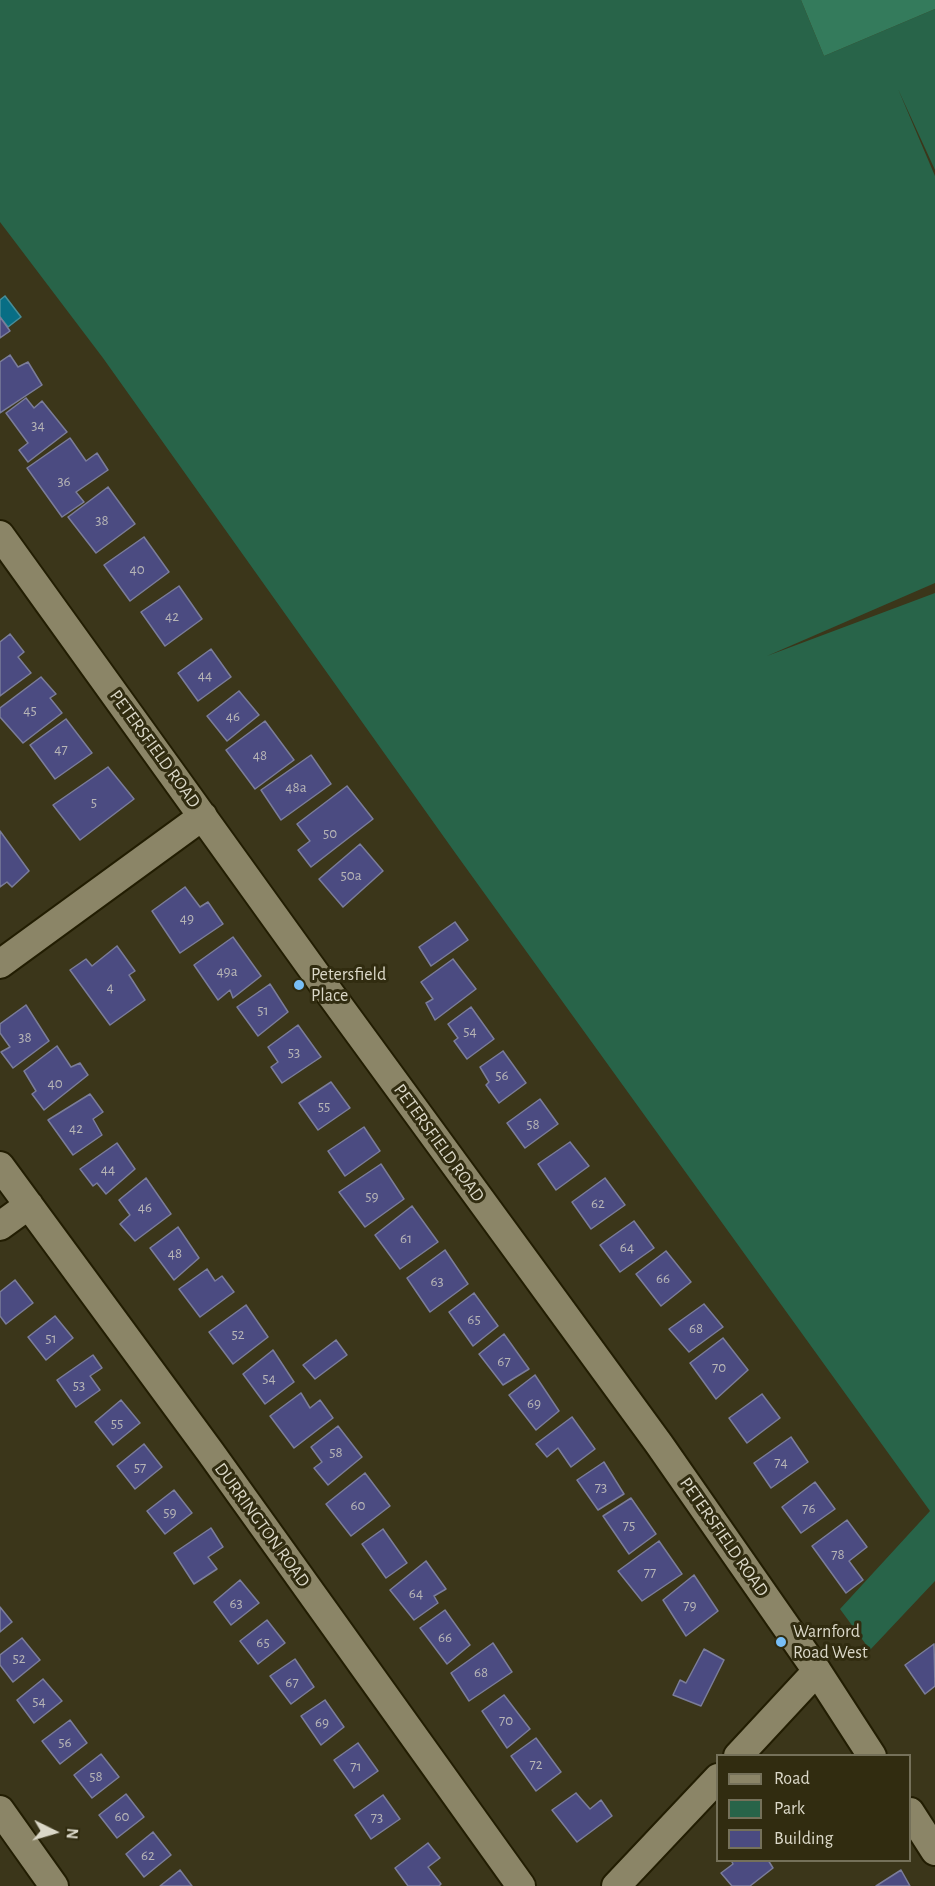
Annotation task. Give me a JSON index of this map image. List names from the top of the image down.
{
  "streets": {
    "street": ["PETERSFIELD ROAD", "DURRINGTON ROAD"]
  },
  "places": ["Petersfield Place", "Warnford Road West"],
  "house_numbers": [
    "34",
    "36",
    "38",
    "40",
    "42",
    "44",
    "45",
    "46",
    "47",
    "48",
    "48a",
    "5",
    "50",
    "50a",
    "49",
    "49a",
    "4",
    "51",
    "54",
    "38",
    "53",
    "56",
    "40",
    "55",
    "58",
    "42",
    "44",
    "59",
    "62",
    "46",
    "61",
    "64",
    "48",
    "66",
    "63",
    "65",
    "68",
    "52",
    "51",
    "67",
    "70",
    "54",
    "53",
    "69",
    "55",
    "58",
    "74",
    "57",
    "73",
    "60",
    "76",
    "59",
    "75",
    "78",
    "77",
    "64",
    "63",
    "79",
    "66",
    "65",
    "52",
    "68",
    "67",
    "54",
    "70",
    "69",
    "56",
    "72",
    "71",
    "58",
    "60",
    "73",
    "62"
  ],
  "legend": ["Road", "Park", "Building"],
  "north": "right"
}
